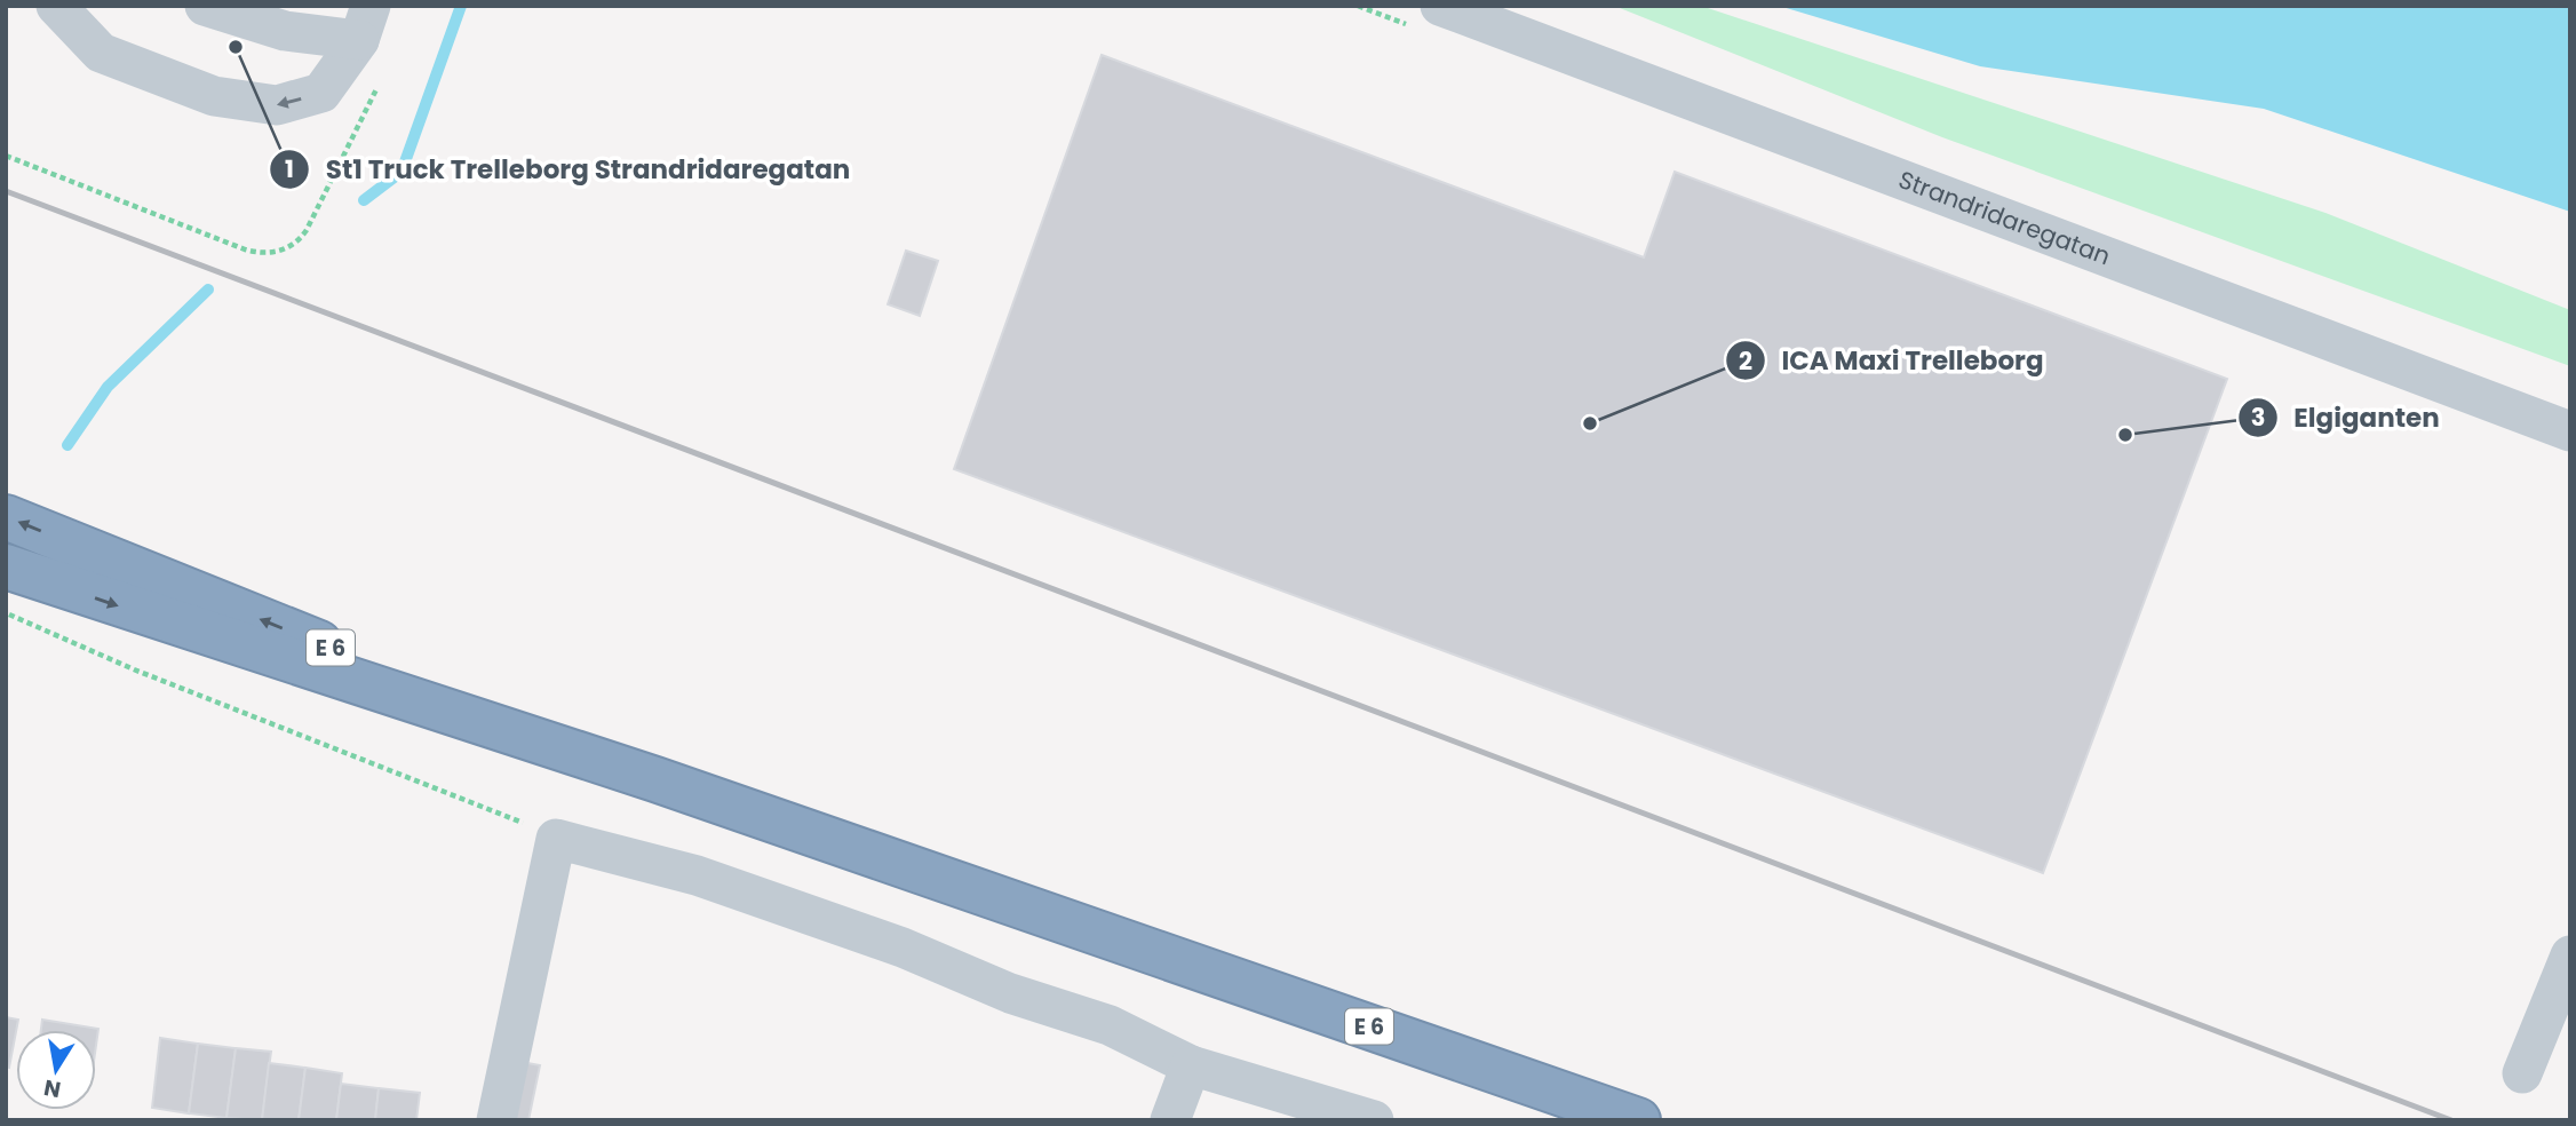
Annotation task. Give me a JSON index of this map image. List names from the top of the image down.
{
  "streets": {
    "highway": ["E 6"],
    "street": ["Strandridaregatan"]
  },
  "places": ["St1 Truck Trelleborg Strandridaregatan", "ICA Maxi Trelleborg", "Elgiganten"],
  "north": "bottom"
}
